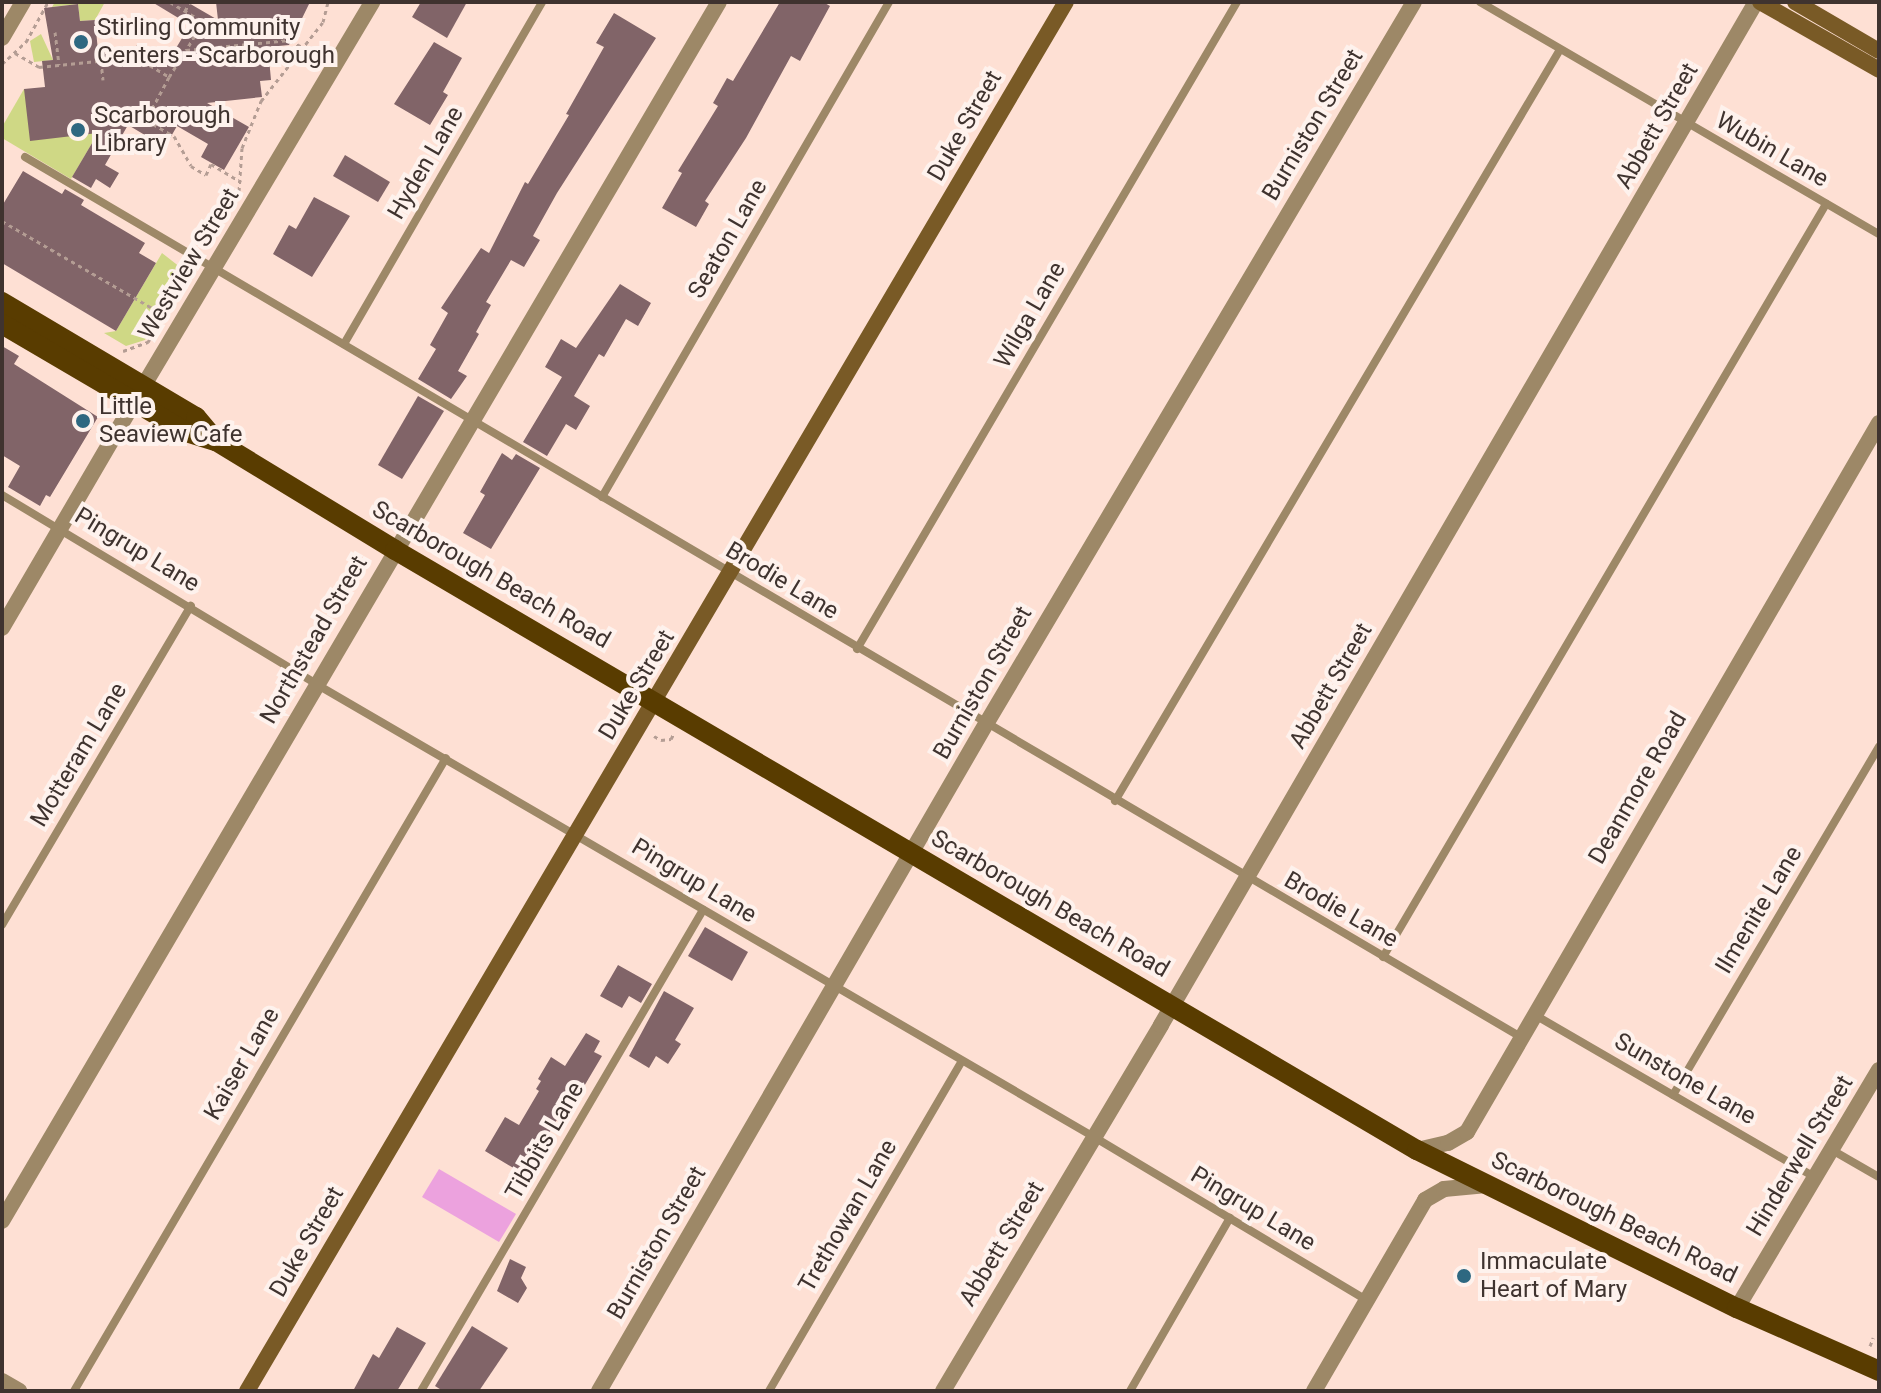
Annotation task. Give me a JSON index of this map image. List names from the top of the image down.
{
  "streets": {
    "main road": ["Duke Street", "Scarborough Beach Road"],
    "street": [
      "Burniston Street",
      "Abbett Street",
      "Westview Street",
      "Northstead Street",
      "Deanmore Road",
      "Hinderwell Street"
    ],
    "lane": [
      "Wubin Lane",
      "Hyden Lane",
      "Seaton Lane",
      "Wilga Lane",
      "Pingrup Lane",
      "Brodie Lane",
      "Motteram Lane",
      "Ilmenite Lane",
      "Kaiser Lane",
      "Sunstone Lane",
      "Tibbits Lane",
      "Trethowan Lane"
    ]
  },
  "crossings": [
    ["Burniston Street", "Pingrup Lane"],
    ["Burniston Street", "Scarborough Beach Road"],
    ["Burniston Street", "Brodie Lane"],
    ["Duke Street", "Pingrup Lane"],
    ["Duke Street", "Scarborough Beach Road"],
    ["Duke Street", "Brodie Lane"],
    ["Abbett Street", "Wubin Lane"],
    ["Abbett Street", "Pingrup Lane"],
    ["Abbett Street", "Scarborough Beach Road"],
    ["Abbett Street", "Brodie Lane"],
    ["Hyden Lane", "Brodie Lane"],
    ["Seaton Lane", "Brodie Lane"],
    ["Westview Street", "Pingrup Lane"],
    ["Westview Street", "Scarborough Beach Road"],
    ["Westview Street", "Brodie Lane"],
    ["Wilga Lane", "Brodie Lane"],
    ["Pingrup Lane", "Northstead Street"],
    ["Pingrup Lane", "Motteram Lane"],
    ["Pingrup Lane", "Kaiser Lane"],
    ["Pingrup Lane", "Tibbits Lane"],
    ["Pingrup Lane", "Trethowan Lane"],
    ["Scarborough Beach Road", "Northstead Street"],
    ["Scarborough Beach Road", "Deanmore Road"],
    ["Scarborough Beach Road", "Hinderwell Street"],
    ["Brodie Lane", "Northstead Street"],
    ["Brodie Lane", "Deanmore Road"],
    ["Deanmore Road", "Sunstone Lane"],
    ["Ilmenite Lane", "Sunstone Lane"],
    ["Sunstone Lane", "Hinderwell Street"]
  ],
  "places": [
    "Stirling Community Centers - Scarborough",
    "Scarborough Library",
    "Little Seaview Cafe",
    "Immaculate Heart of Mary"
  ]
}
